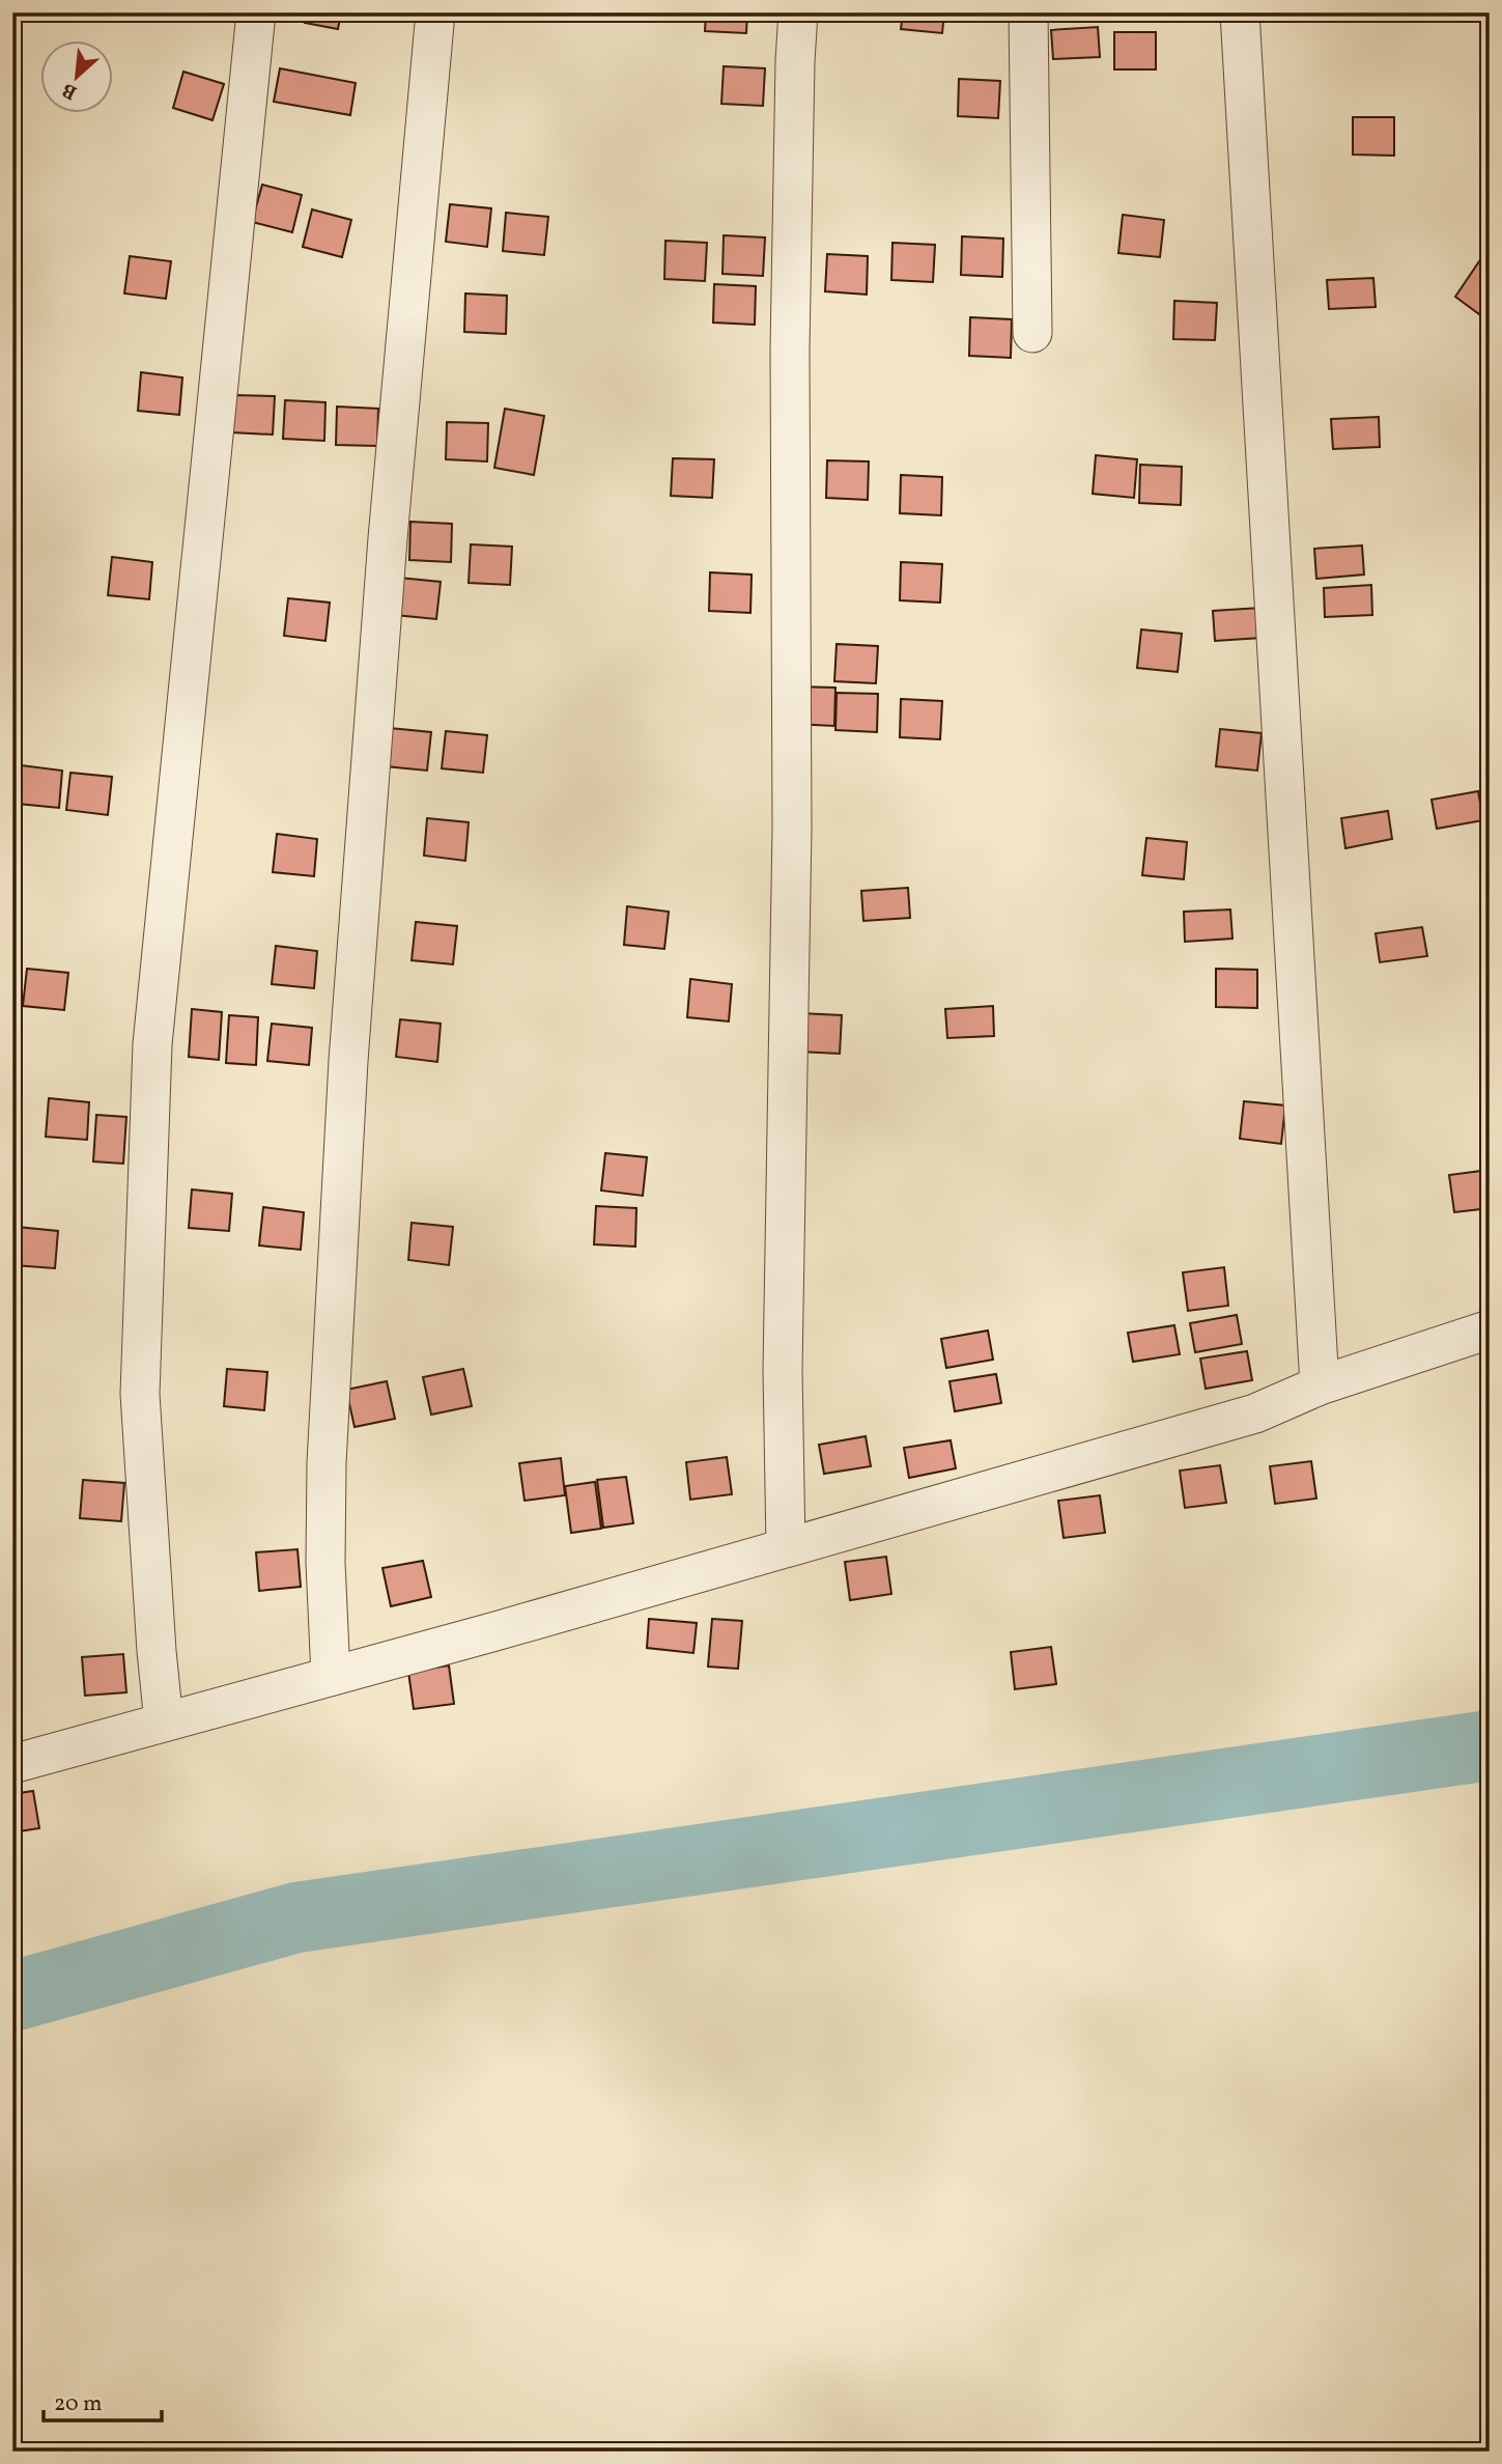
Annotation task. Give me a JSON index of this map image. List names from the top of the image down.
{
  "scale_bar": "20 m",
  "north": "bottom left"
}
